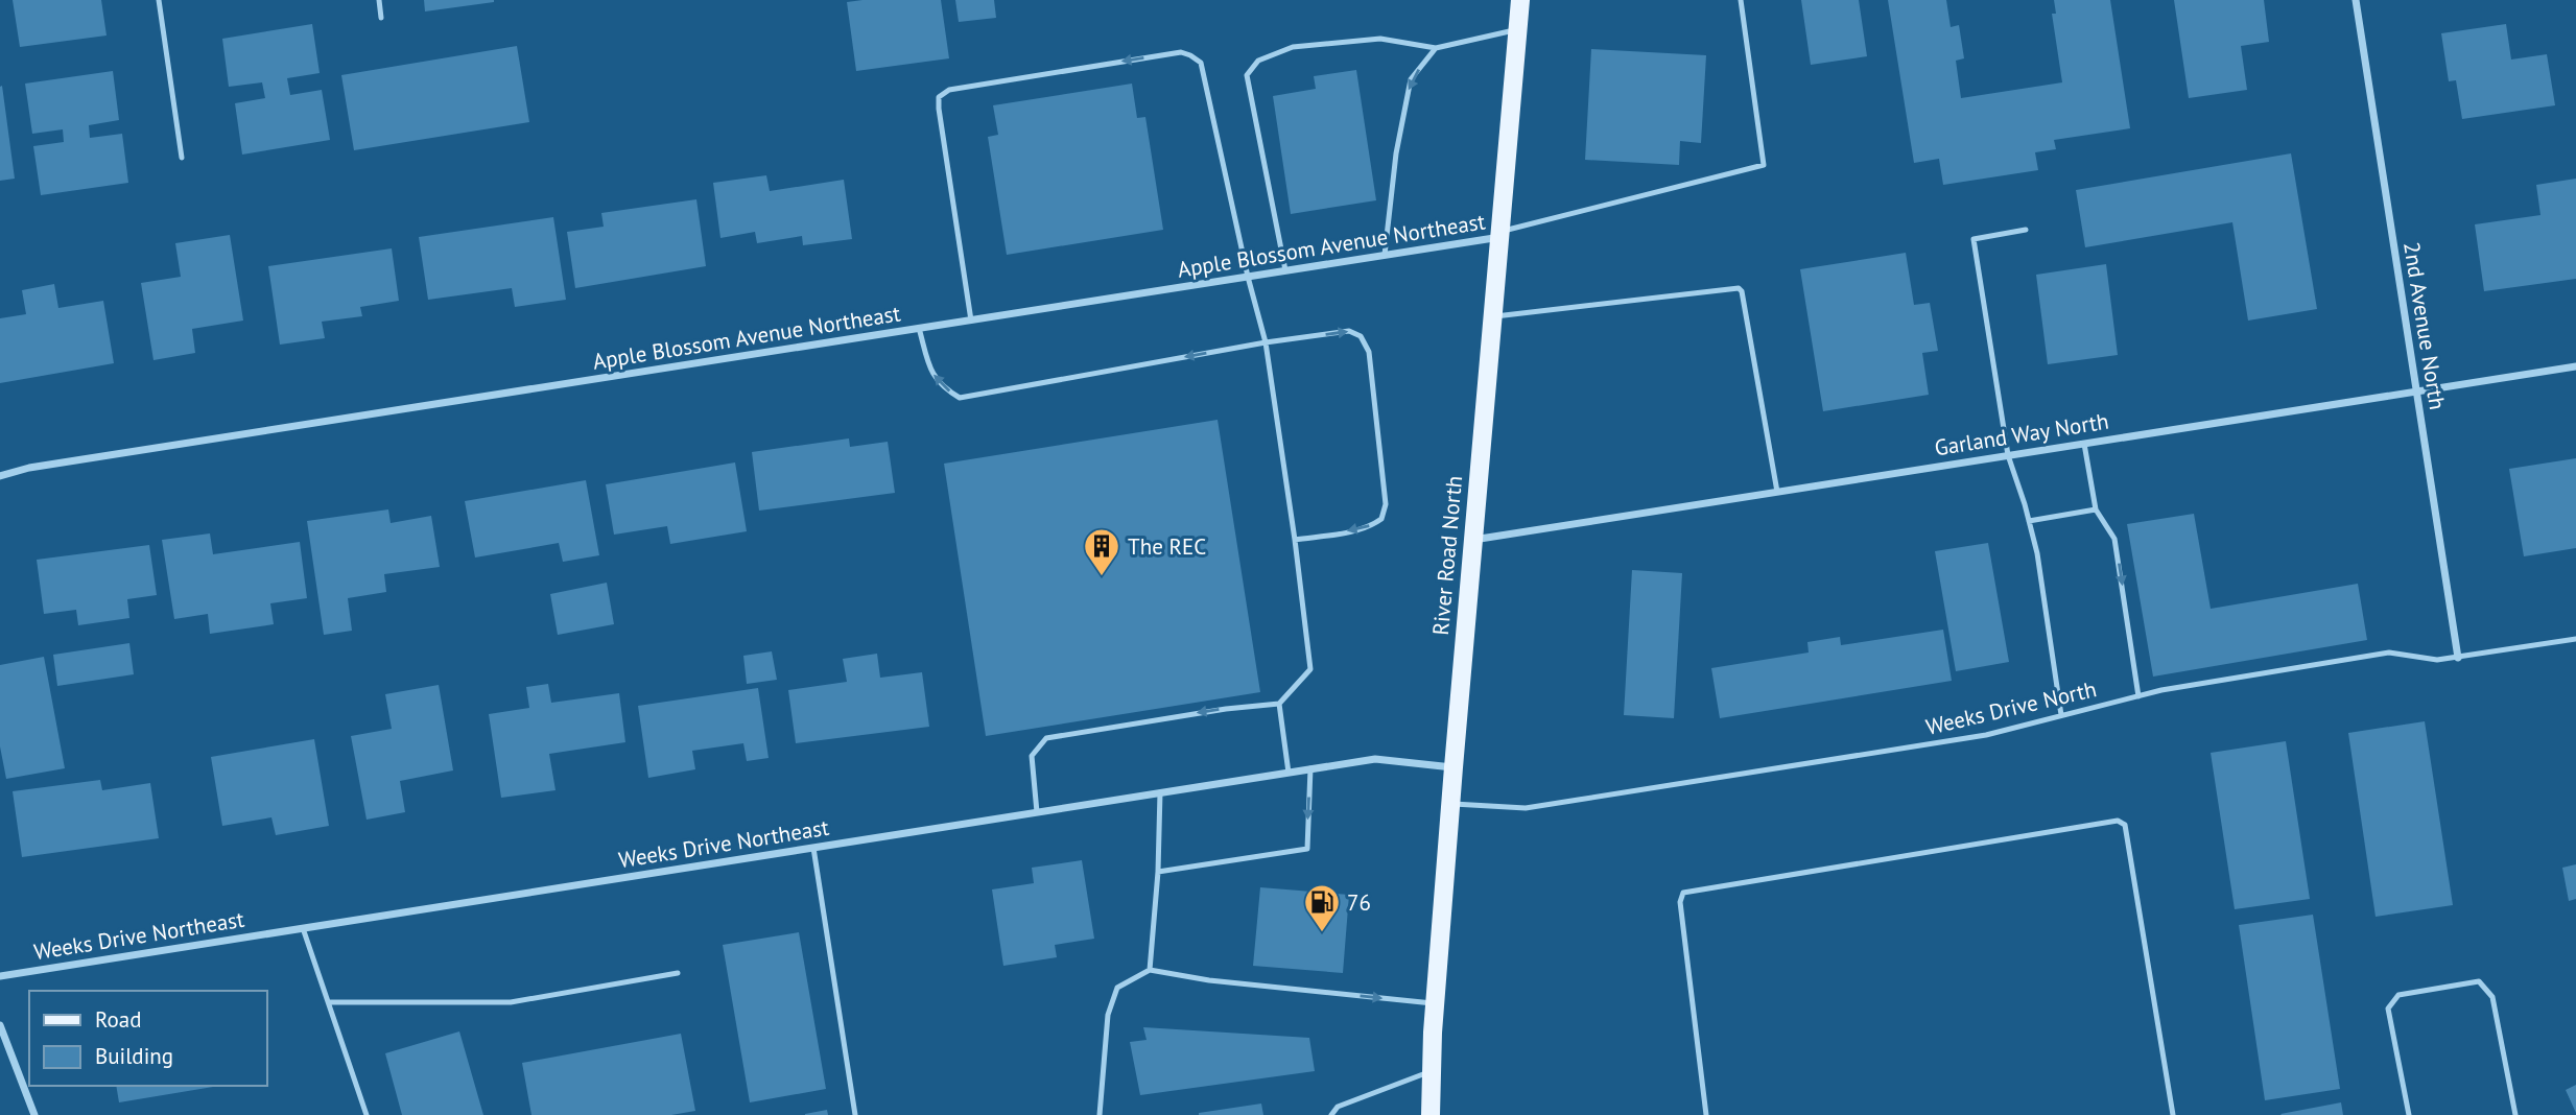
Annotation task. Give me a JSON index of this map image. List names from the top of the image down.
{
  "streets": {
    "main road": ["River Road North"],
    "street": [
      "Apple Blossom Avenue Northeast",
      "2nd Avenue North",
      "Garland Way North",
      "Weeks Drive Northeast"
    ],
    "lane": ["Weeks Drive North"]
  },
  "crossings": [
    ["Apple Blossom Avenue Northeast", "River Road North"],
    ["2nd Avenue North", "Garland Way North"],
    ["2nd Avenue North", "Weeks Drive North"],
    ["Garland Way North", "River Road North"],
    ["River Road North", "Weeks Drive North"],
    ["River Road North", "Weeks Drive Northeast"]
  ],
  "places": {
    "building": ["The REC"],
    "fuel station": ["76"]
  },
  "legend": ["Road", "Building"]
}
